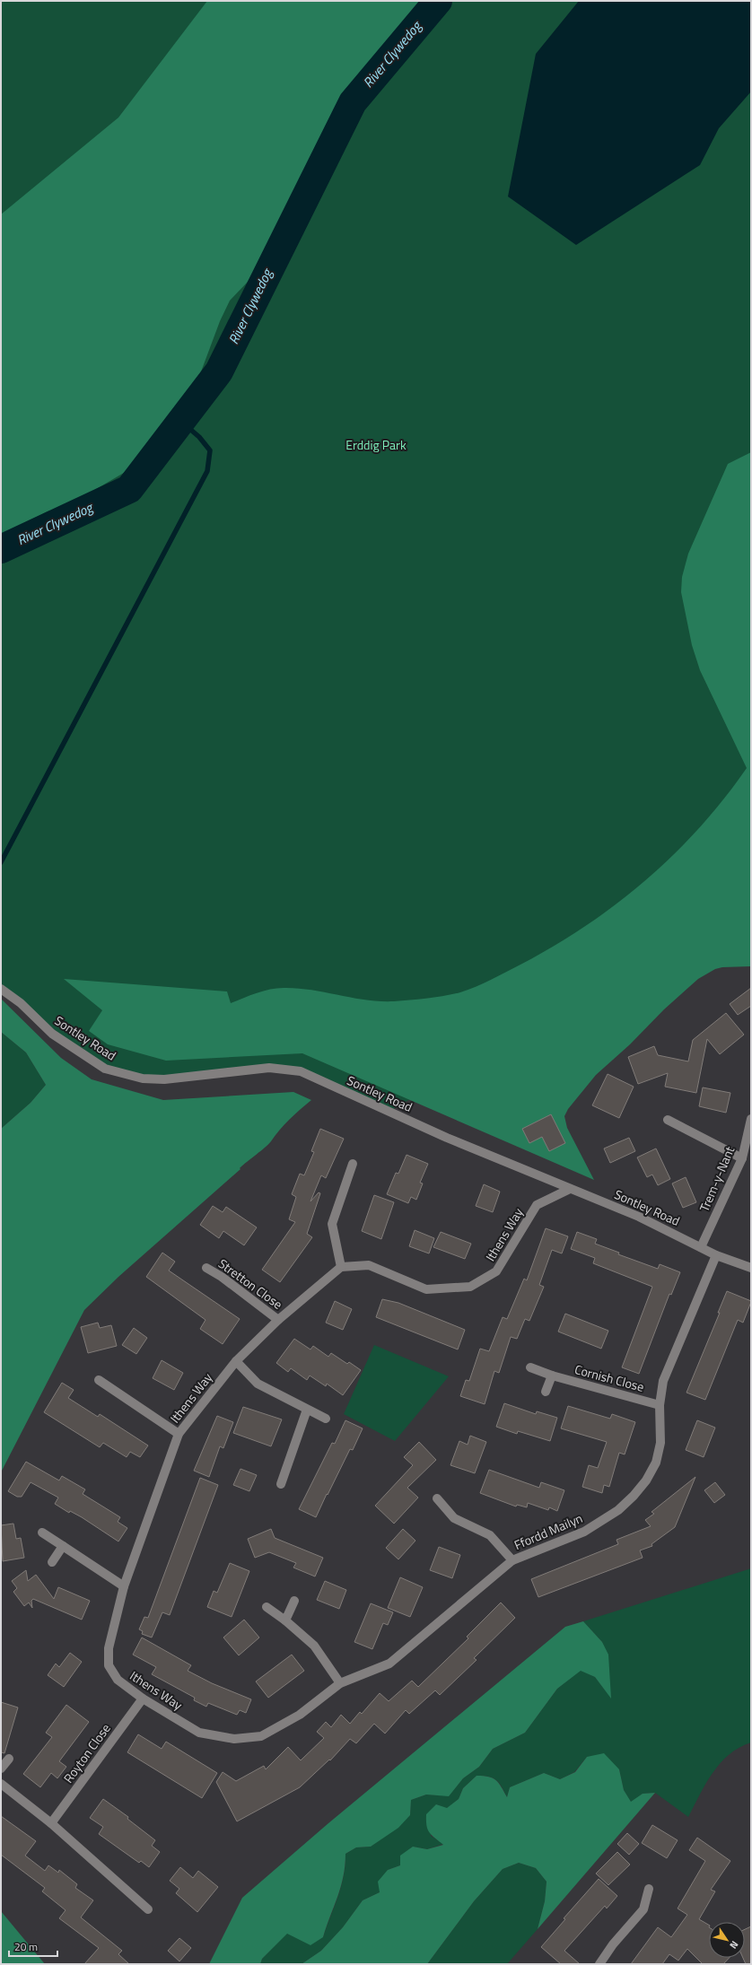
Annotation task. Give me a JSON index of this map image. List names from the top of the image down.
{
  "streets": {
    "street": [
      "Sontley Road",
      "Trem-y-Nant",
      "Ithens Way",
      "Stretton Close",
      "Cornish Close",
      "Ffordd Mailyn",
      "Royton Close"
    ]
  },
  "crossings": [
    ["Sontley Road", "Trem-y-Nant"],
    ["Sontley Road", "Ithens Way"],
    ["Sontley Road", "Ffordd Mailyn"],
    ["Ithens Way", "Stretton Close"],
    ["Ithens Way", "Ffordd Mailyn"],
    ["Ithens Way", "Royton Close"],
    ["Cornish Close", "Ffordd Mailyn"]
  ],
  "water": ["River Clywedog"],
  "parks": ["Erddig Park"],
  "scale_bar": "20 m",
  "north": "bottom right"
}
